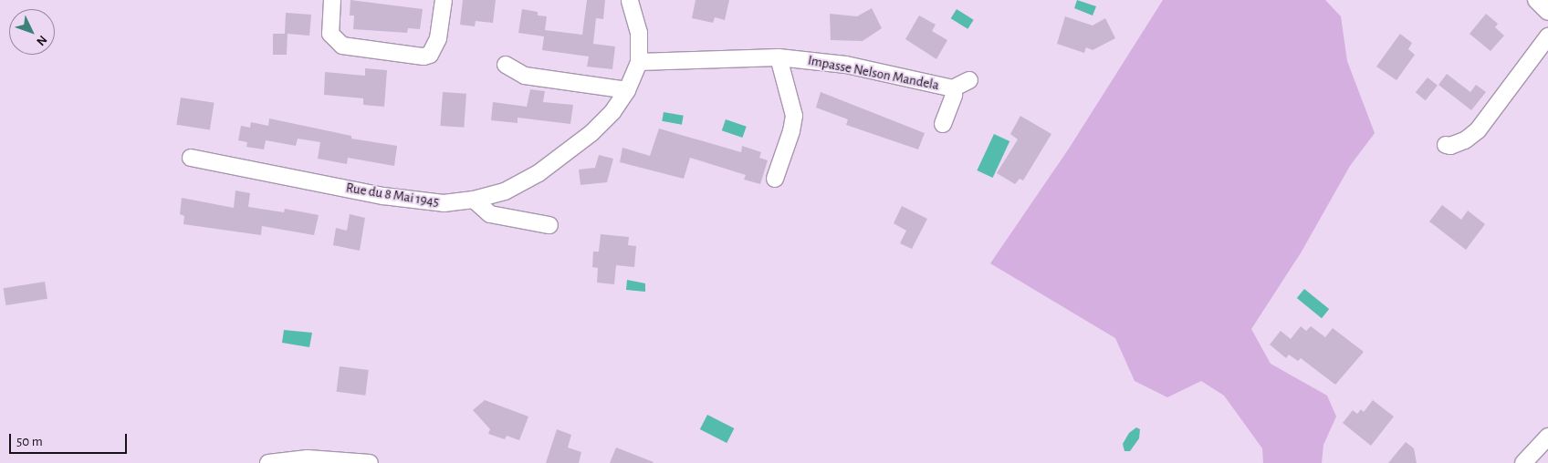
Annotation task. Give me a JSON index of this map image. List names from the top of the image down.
{
  "streets": {
    "street": ["Impasse Nelson Mandela", "Rue du 8 Mai 1945"]
  },
  "crossings": [
    ["Impasse Nelson Mandela", "Rue du 8 Mai 1945"]
  ],
  "scale_bar": "50 m",
  "north": "bottom right"
}
